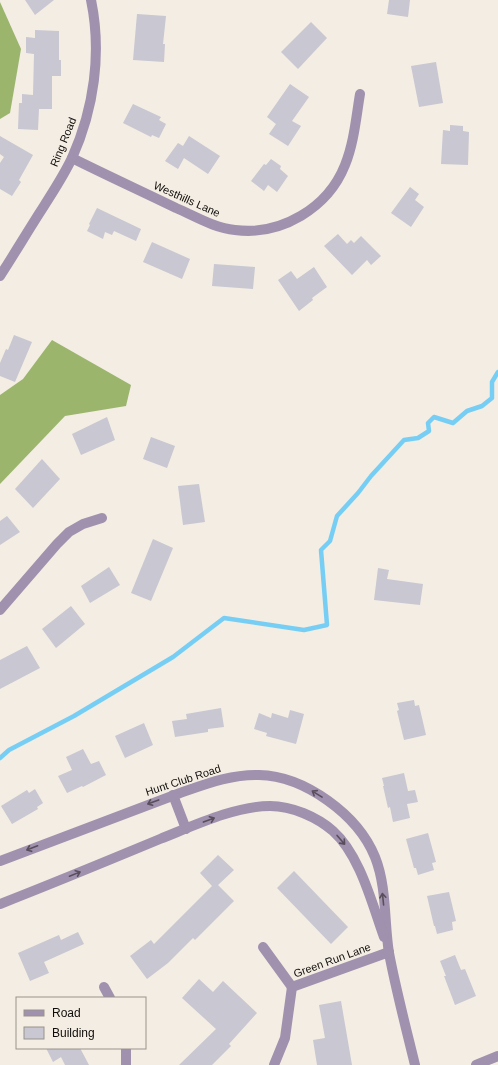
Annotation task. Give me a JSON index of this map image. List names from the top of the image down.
{
  "streets": {
    "street": [
      "Ring Road",
      "Westhills Lane",
      "Hunt Club Road",
      "Green Run Lane"
    ]
  },
  "crossings": [
    ["Ring Road", "Westhills Lane"],
    ["Hunt Club Road", "Green Run Lane"]
  ],
  "legend": ["Road", "Building"]
}
